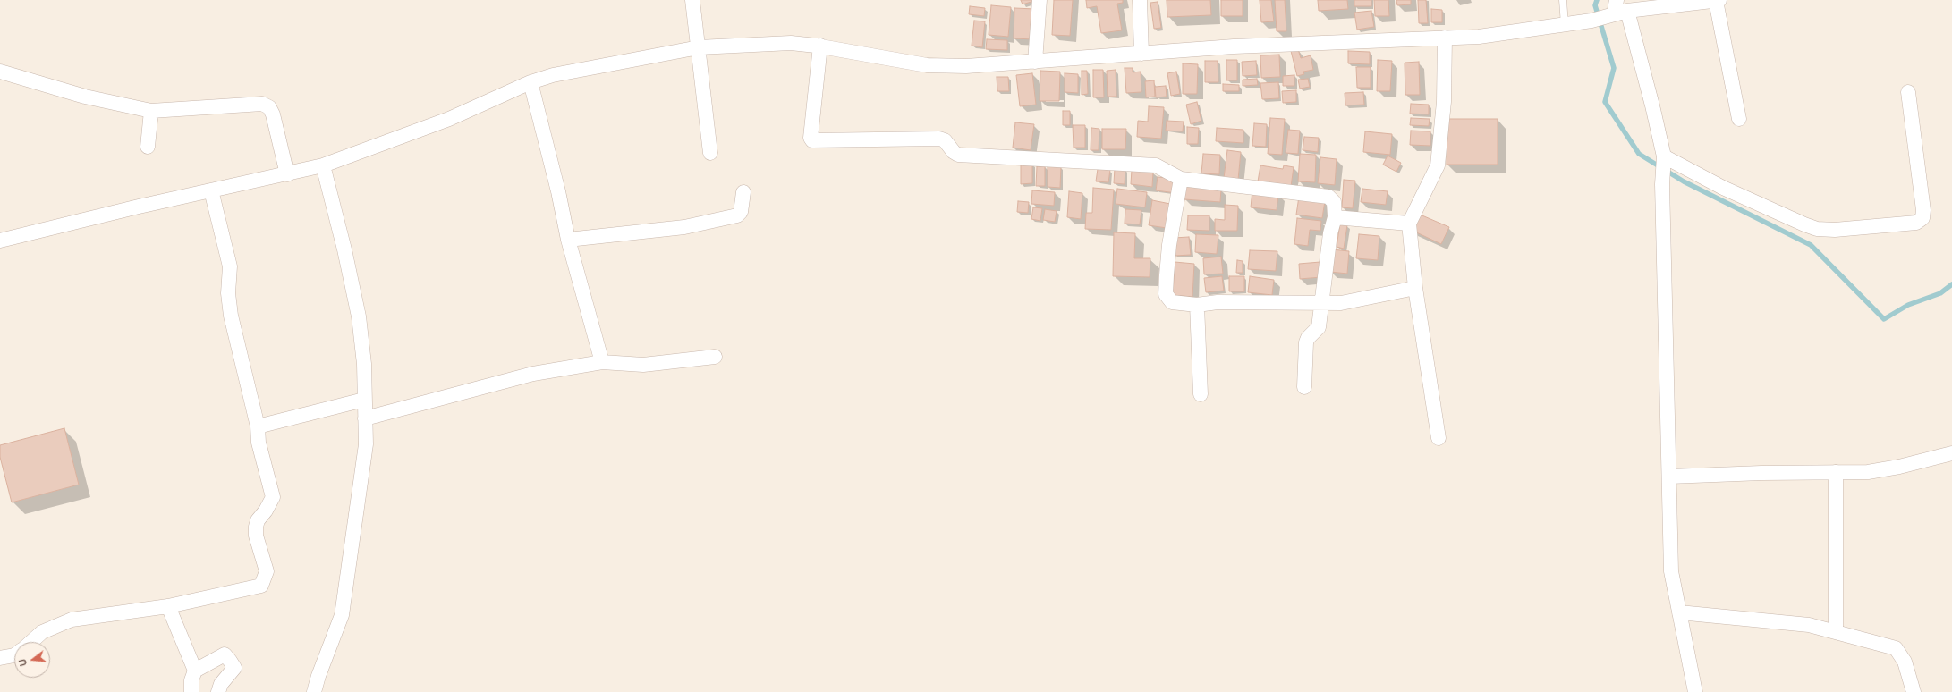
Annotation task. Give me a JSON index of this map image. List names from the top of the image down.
{
  "north": "left"
}
